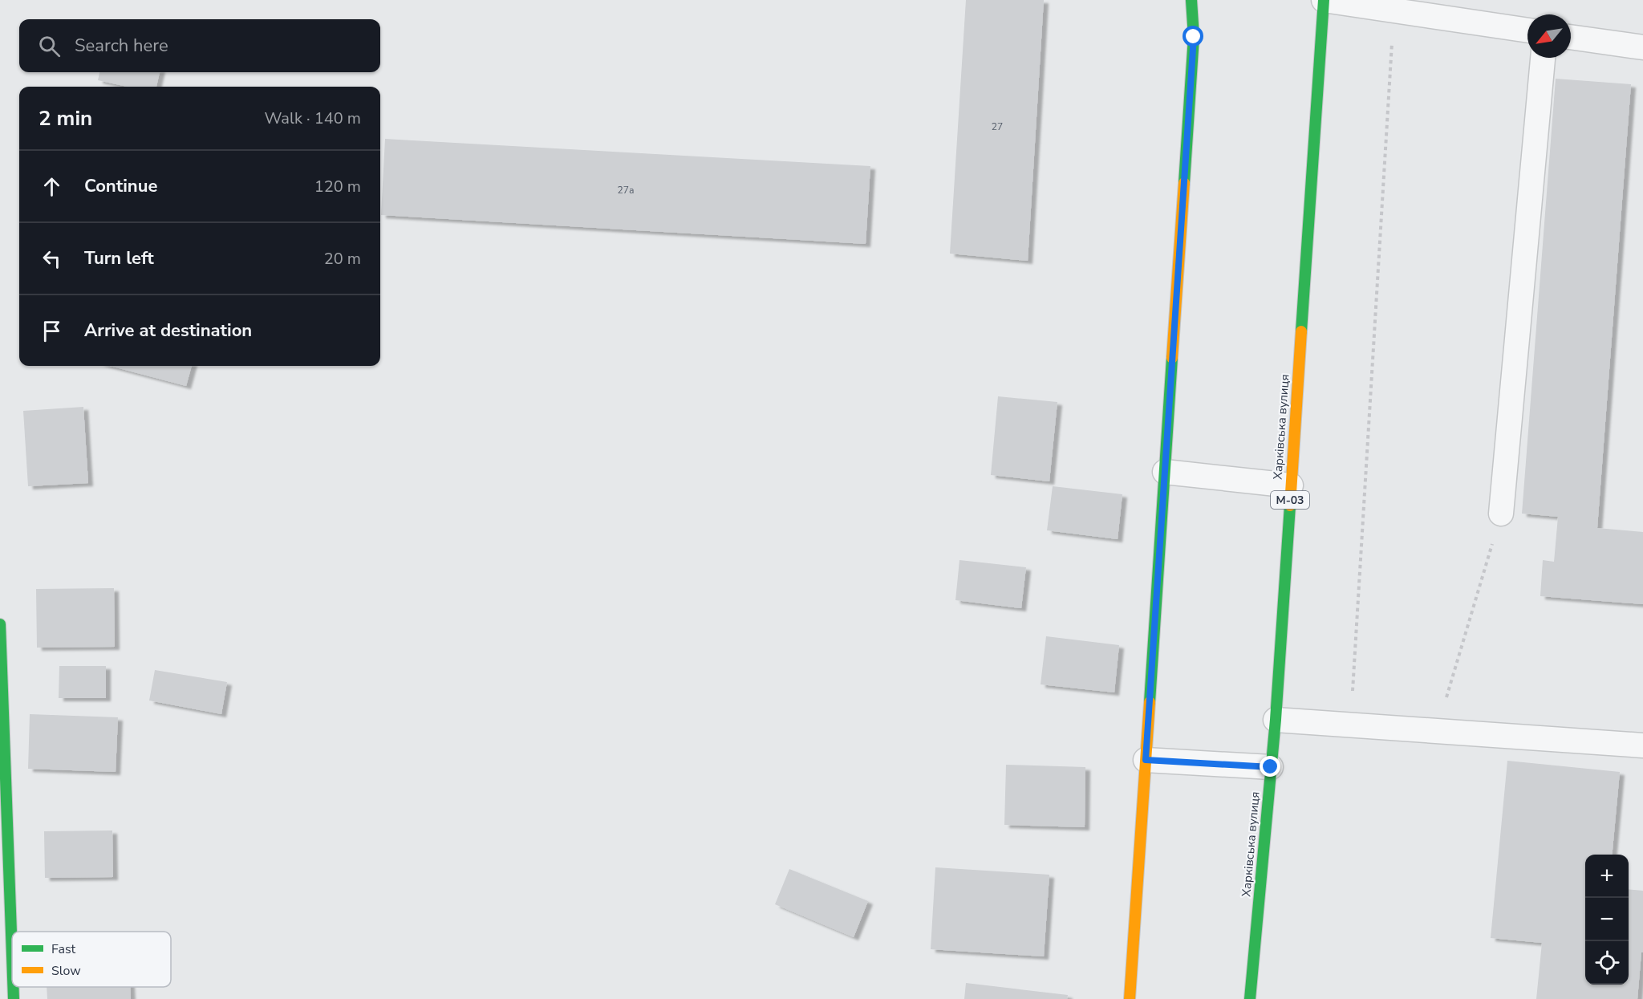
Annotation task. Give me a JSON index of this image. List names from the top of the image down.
{
  "streets": {
    "main road": ["Харківська вулиця", "М-03"]
  },
  "house_numbers": ["27", "27а"],
  "legend": ["Fast", "Slow"],
  "north": "bottom left",
  "page": {
    "search": "Search here",
    "heading": ["2 min", "Walk · 140 m"],
    "list": [
      ["Continue", "120 m"],
      ["Turn left", "20 m"],
      "Arrive at destination"
    ],
    "map_buttons": ["+", "−"]
  }
}
